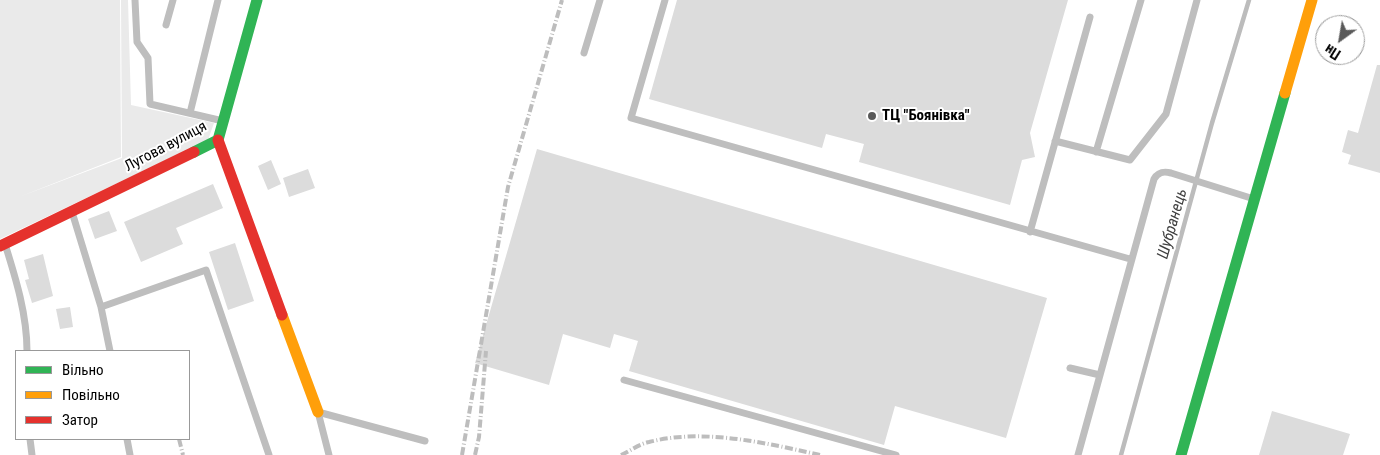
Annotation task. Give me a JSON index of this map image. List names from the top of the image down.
{
  "streets": {
    "street": ["Лугова вулиця"]
  },
  "water": ["Шубранець"],
  "places": ["ТЦ \"Боянівка\""],
  "legend": ["Вільно", "Повільно", "Затор"],
  "north": "bottom left"
}
